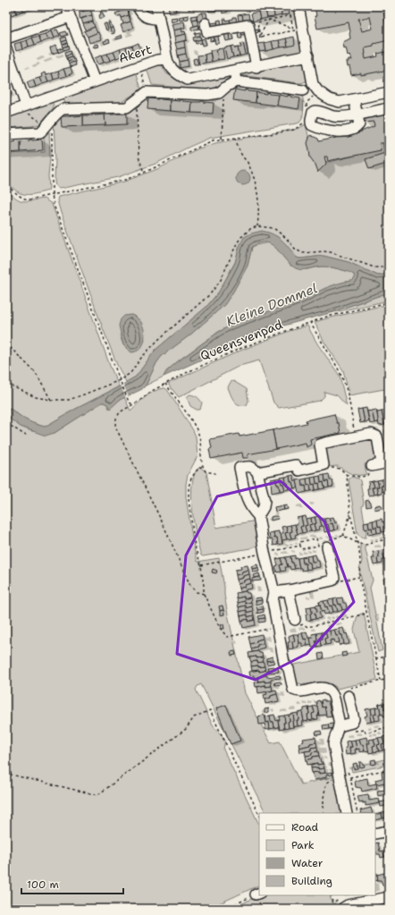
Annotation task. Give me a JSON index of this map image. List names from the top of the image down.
{
  "streets": {
    "street": ["Akert"],
    "path": ["Queensvenpad"]
  },
  "water": ["Kleine Dommel"],
  "legend": [
    "Road",
    "Park",
    "Water",
    "Building"
  ],
  "scale_bar": "100 m"
}
